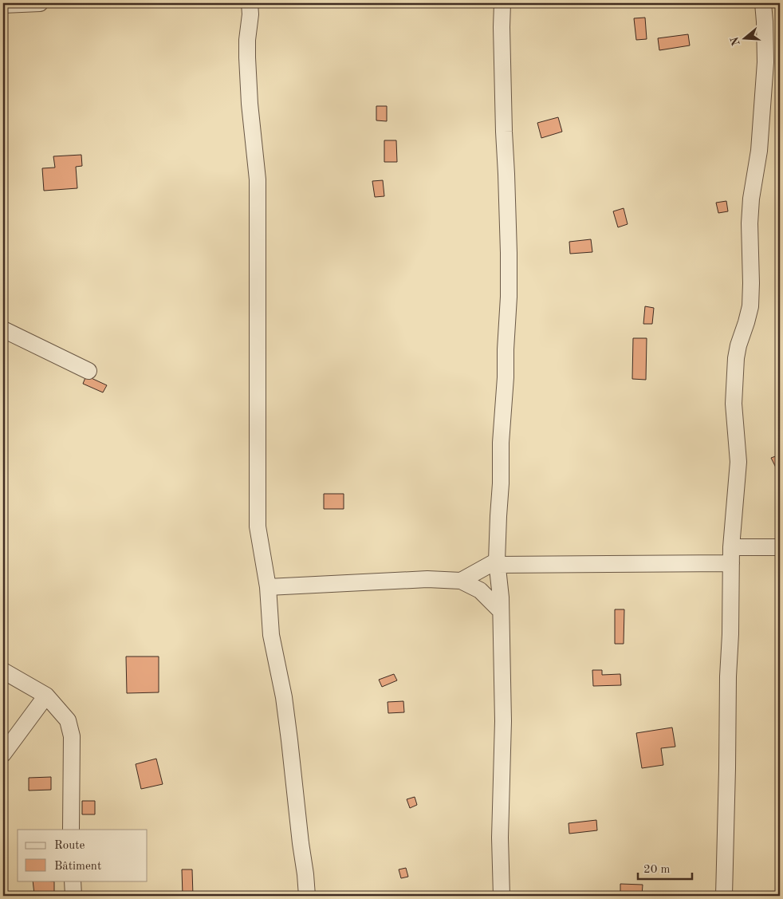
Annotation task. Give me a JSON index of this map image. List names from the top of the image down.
{
  "legend": ["Route", "Bâtiment"],
  "scale_bar": "20 m",
  "north": "left"
}
